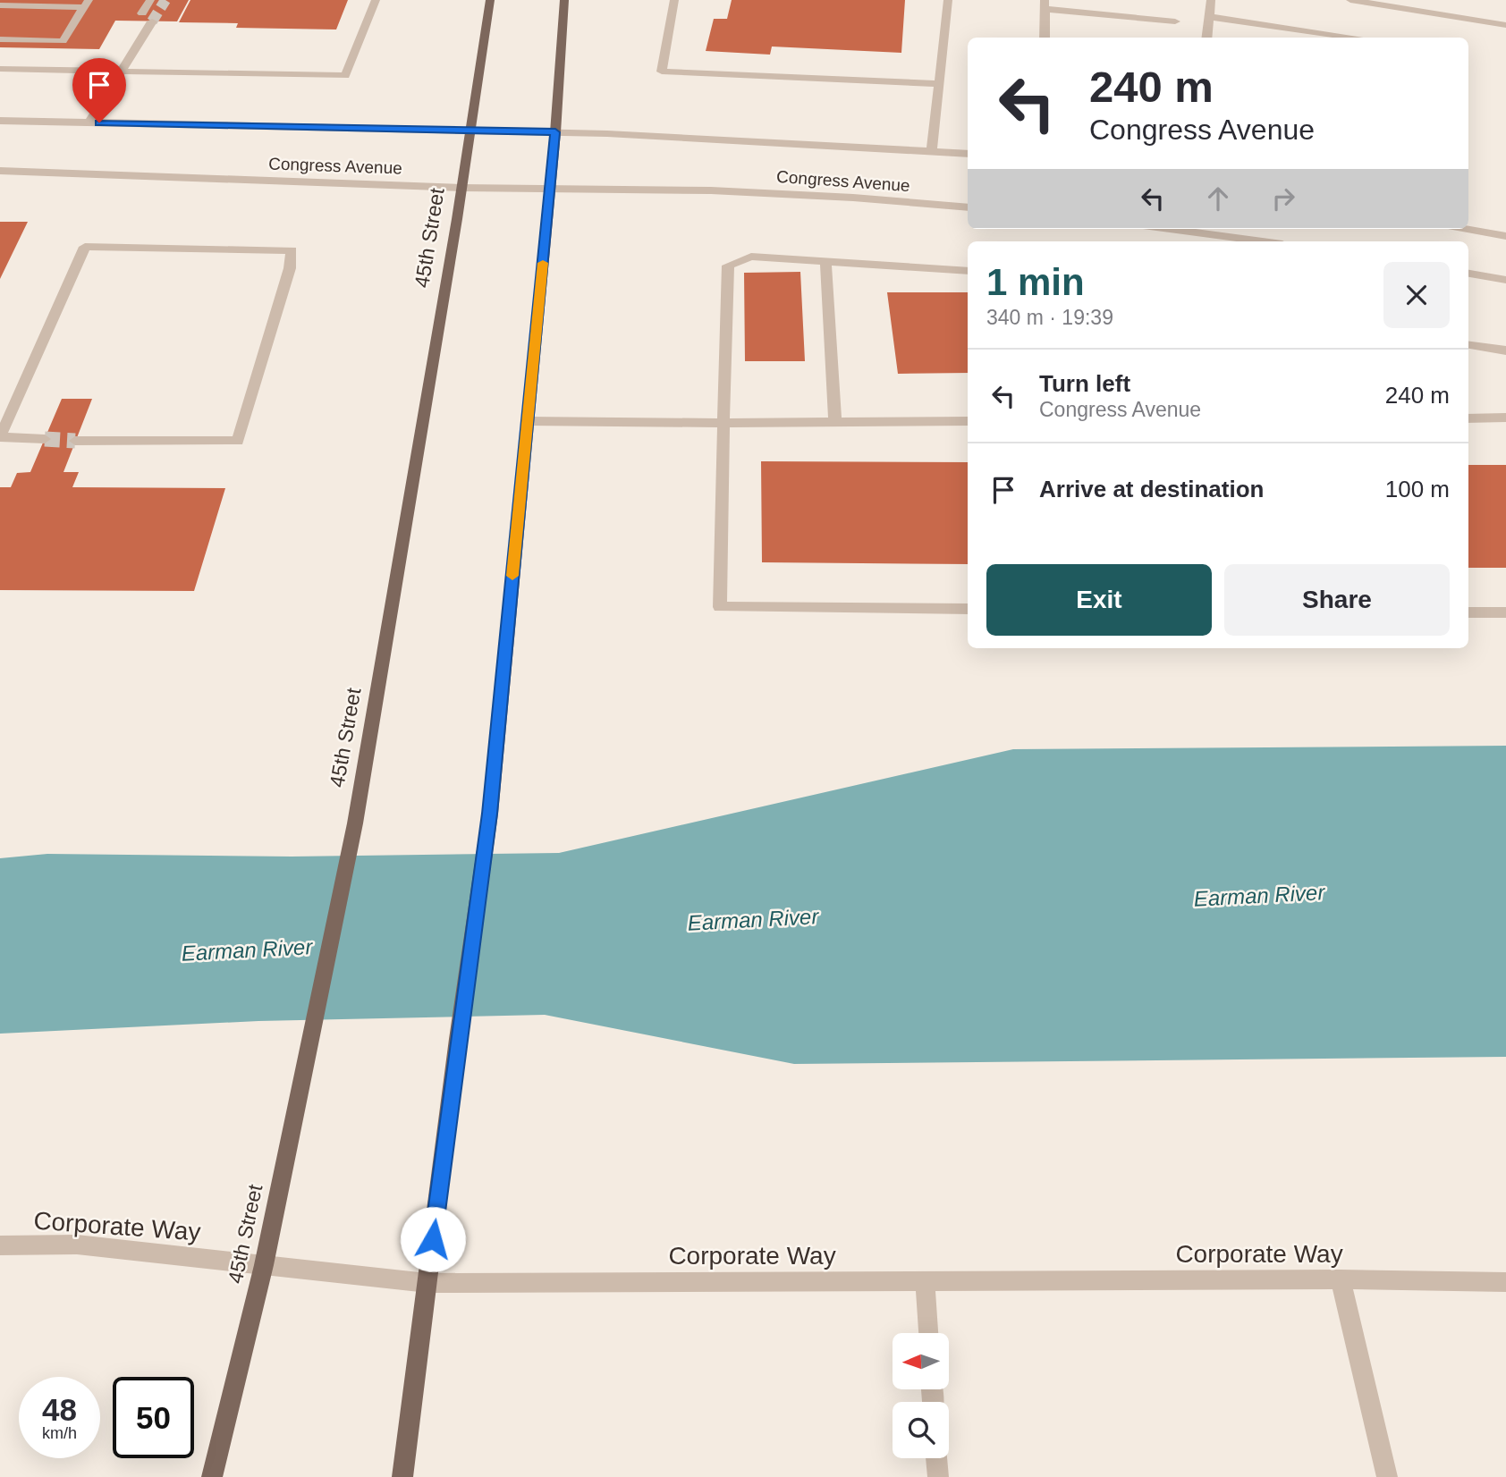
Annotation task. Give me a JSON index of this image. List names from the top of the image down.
{
  "streets": {
    "main road": ["45th Street"],
    "street": ["Congress Avenue", "Corporate Way"]
  },
  "crossings": [
    ["Congress Avenue", "45th Street"],
    ["45th Street", "Corporate Way"]
  ],
  "water": ["Earman River"],
  "north": "left",
  "page": {
    "turn": ["240 m", "Congress Avenue"],
    "heading": ["1 min", "340 m · 19:39"],
    "list": [
      {
        "name": "Turn left",
        "note": "Congress Avenue",
        "value": "240 m"
      },
      {
        "name": "Arrive at destination",
        "value": "100 m"
      }
    ],
    "buttons": ["Exit", "Share"],
    "speed": "48 km/h",
    "limit": "50"
  }
}
